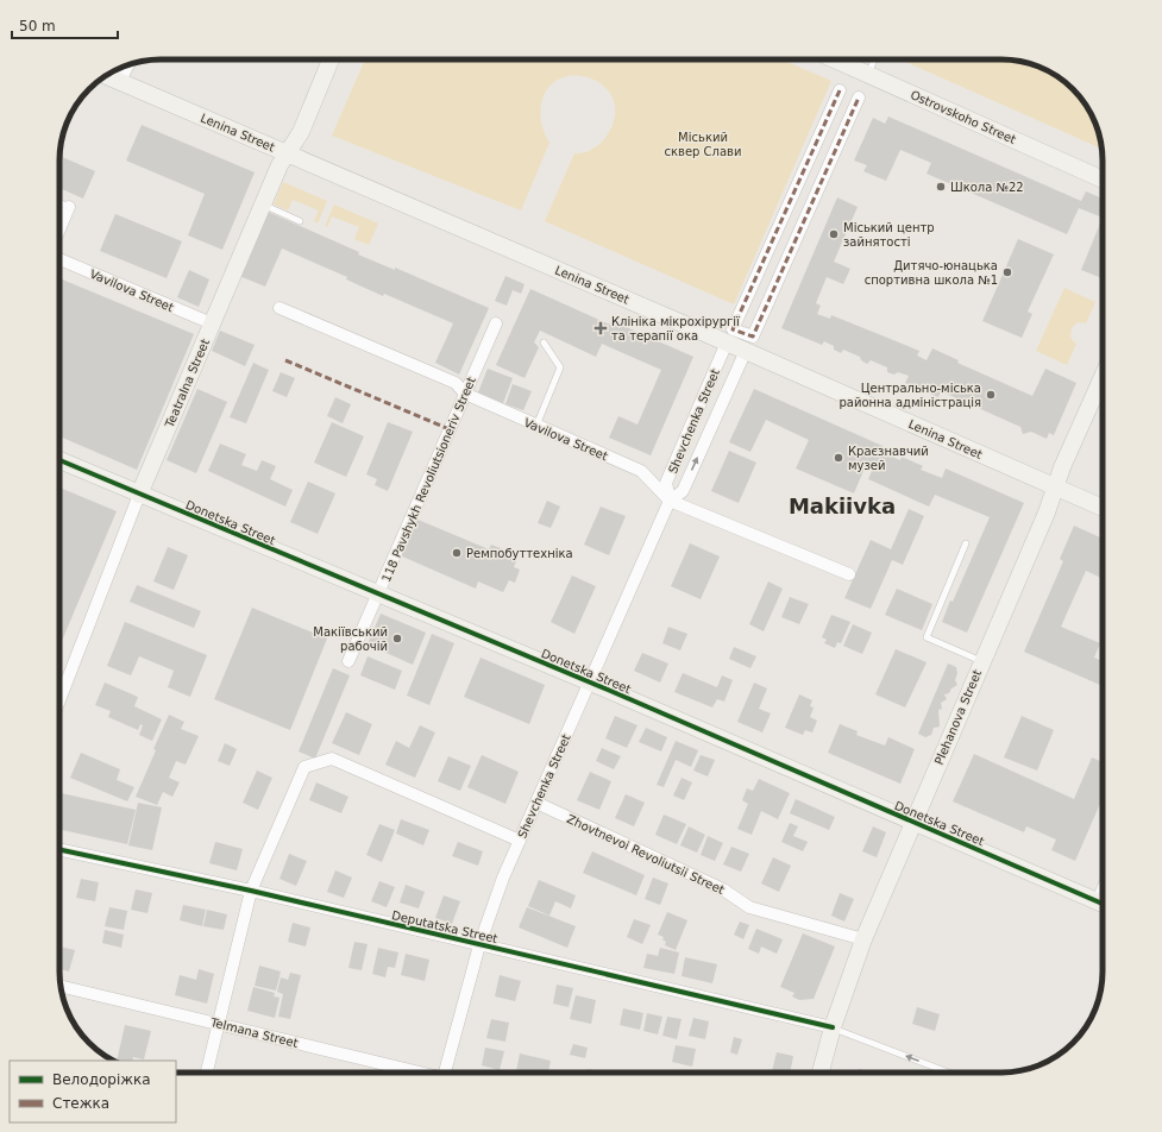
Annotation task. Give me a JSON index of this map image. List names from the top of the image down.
{
  "streets": {
    "street": [
      "Ostrovskoho Street",
      "Lenina Street",
      "Vavilova Street",
      "Teatralna Street",
      "Shevchenka Street",
      "118 Pavshykh Revoliutsioneriv Street",
      "Donetska Street",
      "Plehanova Street",
      "Zhovtnevoi Revoliutsii Street",
      "Deputatska Street",
      "Telmana Street"
    ]
  },
  "crossings": [
    ["Lenina Street", "Teatralna Street"],
    ["Lenina Street", "Shevchenka Street"],
    ["Lenina Street", "Plehanova Street"],
    ["Vavilova Street", "Teatralna Street"],
    ["Vavilova Street", "Shevchenka Street"],
    ["Vavilova Street", "118 Pavshykh Revoliutsioneriv Street"],
    ["Teatralna Street", "Donetska Street"],
    ["Shevchenka Street", "Donetska Street"],
    ["Shevchenka Street", "Zhovtnevoi Revoliutsii Street"],
    ["Shevchenka Street", "Deputatska Street"],
    ["118 Pavshykh Revoliutsioneriv Street", "Donetska Street"],
    ["Donetska Street", "Plehanova Street"],
    ["Plehanova Street", "Zhovtnevoi Revoliutsii Street"],
    ["Plehanova Street", "Deputatska Street"]
  ],
  "districts": ["Makiivka"],
  "parks": ["Міський сквер Слави"],
  "places": {
    "other": [
      "Школа №22",
      "Міський центр зайнятості",
      "Дитячо-юнацька спортивна школа №1",
      "Центрально-міська районна адміністрація",
      "Краєзнавчий музей",
      "Ремпобуттехніка",
      "Макіївський рабочій"
    ],
    "health": ["Клініка мікрохірургії та терапії ока"]
  },
  "legend": ["Велодоріжка", "Стежка"],
  "scale_bar": "50 m"
}
